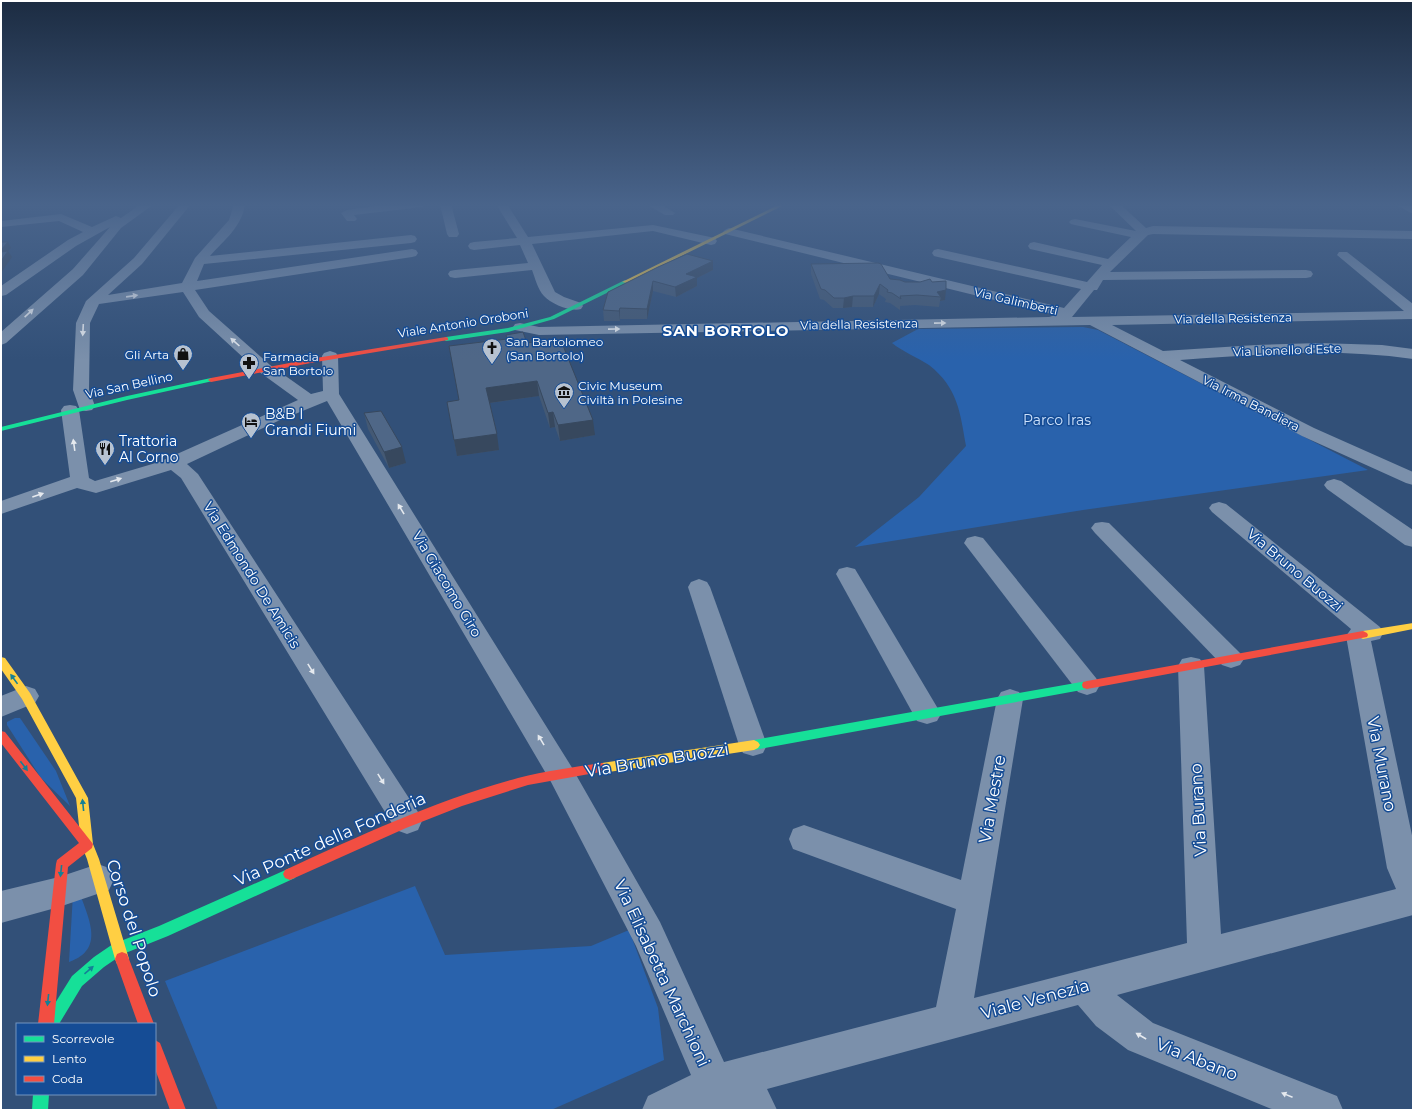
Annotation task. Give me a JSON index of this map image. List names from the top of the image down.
{
  "streets": {
    "street": [
      "Via Galimberti",
      "Via della Resistenza",
      "Viale Antonio Oroboni",
      "Via Lionello d'Este",
      "Via San Bellino",
      "Via Irma Bandiera",
      "Via Bruno Buozzi",
      "Via Edmondo De Amicis",
      "Via Giacomo Giro",
      "Via Murano",
      "Via Mestre",
      "Via Burano",
      "Via Ponte della Fonderia",
      "Corso del Popolo",
      "Via Elisabetta Marchioni",
      "Viale Venezia",
      "Via Abano"
    ]
  },
  "crossings": [
    ["Via Galimberti", "Via della Resistenza"],
    ["Via Galimberti", "Via Irma Bandiera"],
    ["Via della Resistenza", "Viale Antonio Oroboni"],
    ["Via della Resistenza", "Via Irma Bandiera"],
    ["Viale Antonio Oroboni", "Via San Bellino"],
    ["Viale Antonio Oroboni", "Via Giacomo Giro"],
    ["Via Lionello d'Este", "Via Irma Bandiera"],
    ["Via Bruno Buozzi", "Via Giacomo Giro"],
    ["Via Bruno Buozzi", "Via Murano"],
    ["Via Bruno Buozzi", "Via Mestre"],
    ["Via Bruno Buozzi", "Via Burano"],
    ["Via Bruno Buozzi", "Via Ponte della Fonderia"],
    ["Via Bruno Buozzi", "Via Elisabetta Marchioni"],
    ["Via Edmondo De Amicis", "Via Ponte della Fonderia"],
    ["Via Giacomo Giro", "Via Ponte della Fonderia"],
    ["Via Giacomo Giro", "Via Elisabetta Marchioni"],
    ["Via Mestre", "Viale Venezia"],
    ["Via Burano", "Viale Venezia"],
    ["Via Ponte della Fonderia", "Corso del Popolo"],
    ["Via Ponte della Fonderia", "Via Elisabetta Marchioni"],
    ["Via Elisabetta Marchioni", "Viale Venezia"],
    ["Viale Venezia", "Via Abano"]
  ],
  "one_way": [
    "Via della Resistenza",
    "Via Edmondo De Amicis",
    "Via Giacomo Giro",
    "Via Abano"
  ],
  "districts": ["SAN BORTOLO"],
  "parks": ["Parco Iras"],
  "places": {
    "church": ["San Bartolomeo (San Bortolo)"],
    "shop": ["Gli Arta"],
    "pharmacy": ["Farmacia San Bortolo"],
    "museum": ["Civic Museum Civiltà in Polesine"],
    "hotel": ["B&B I Grandi Fiumi"],
    "restaurant": ["Trattoria Al Corno"]
  },
  "legend": ["Scorrevole", "Lento", "Coda"]
}
